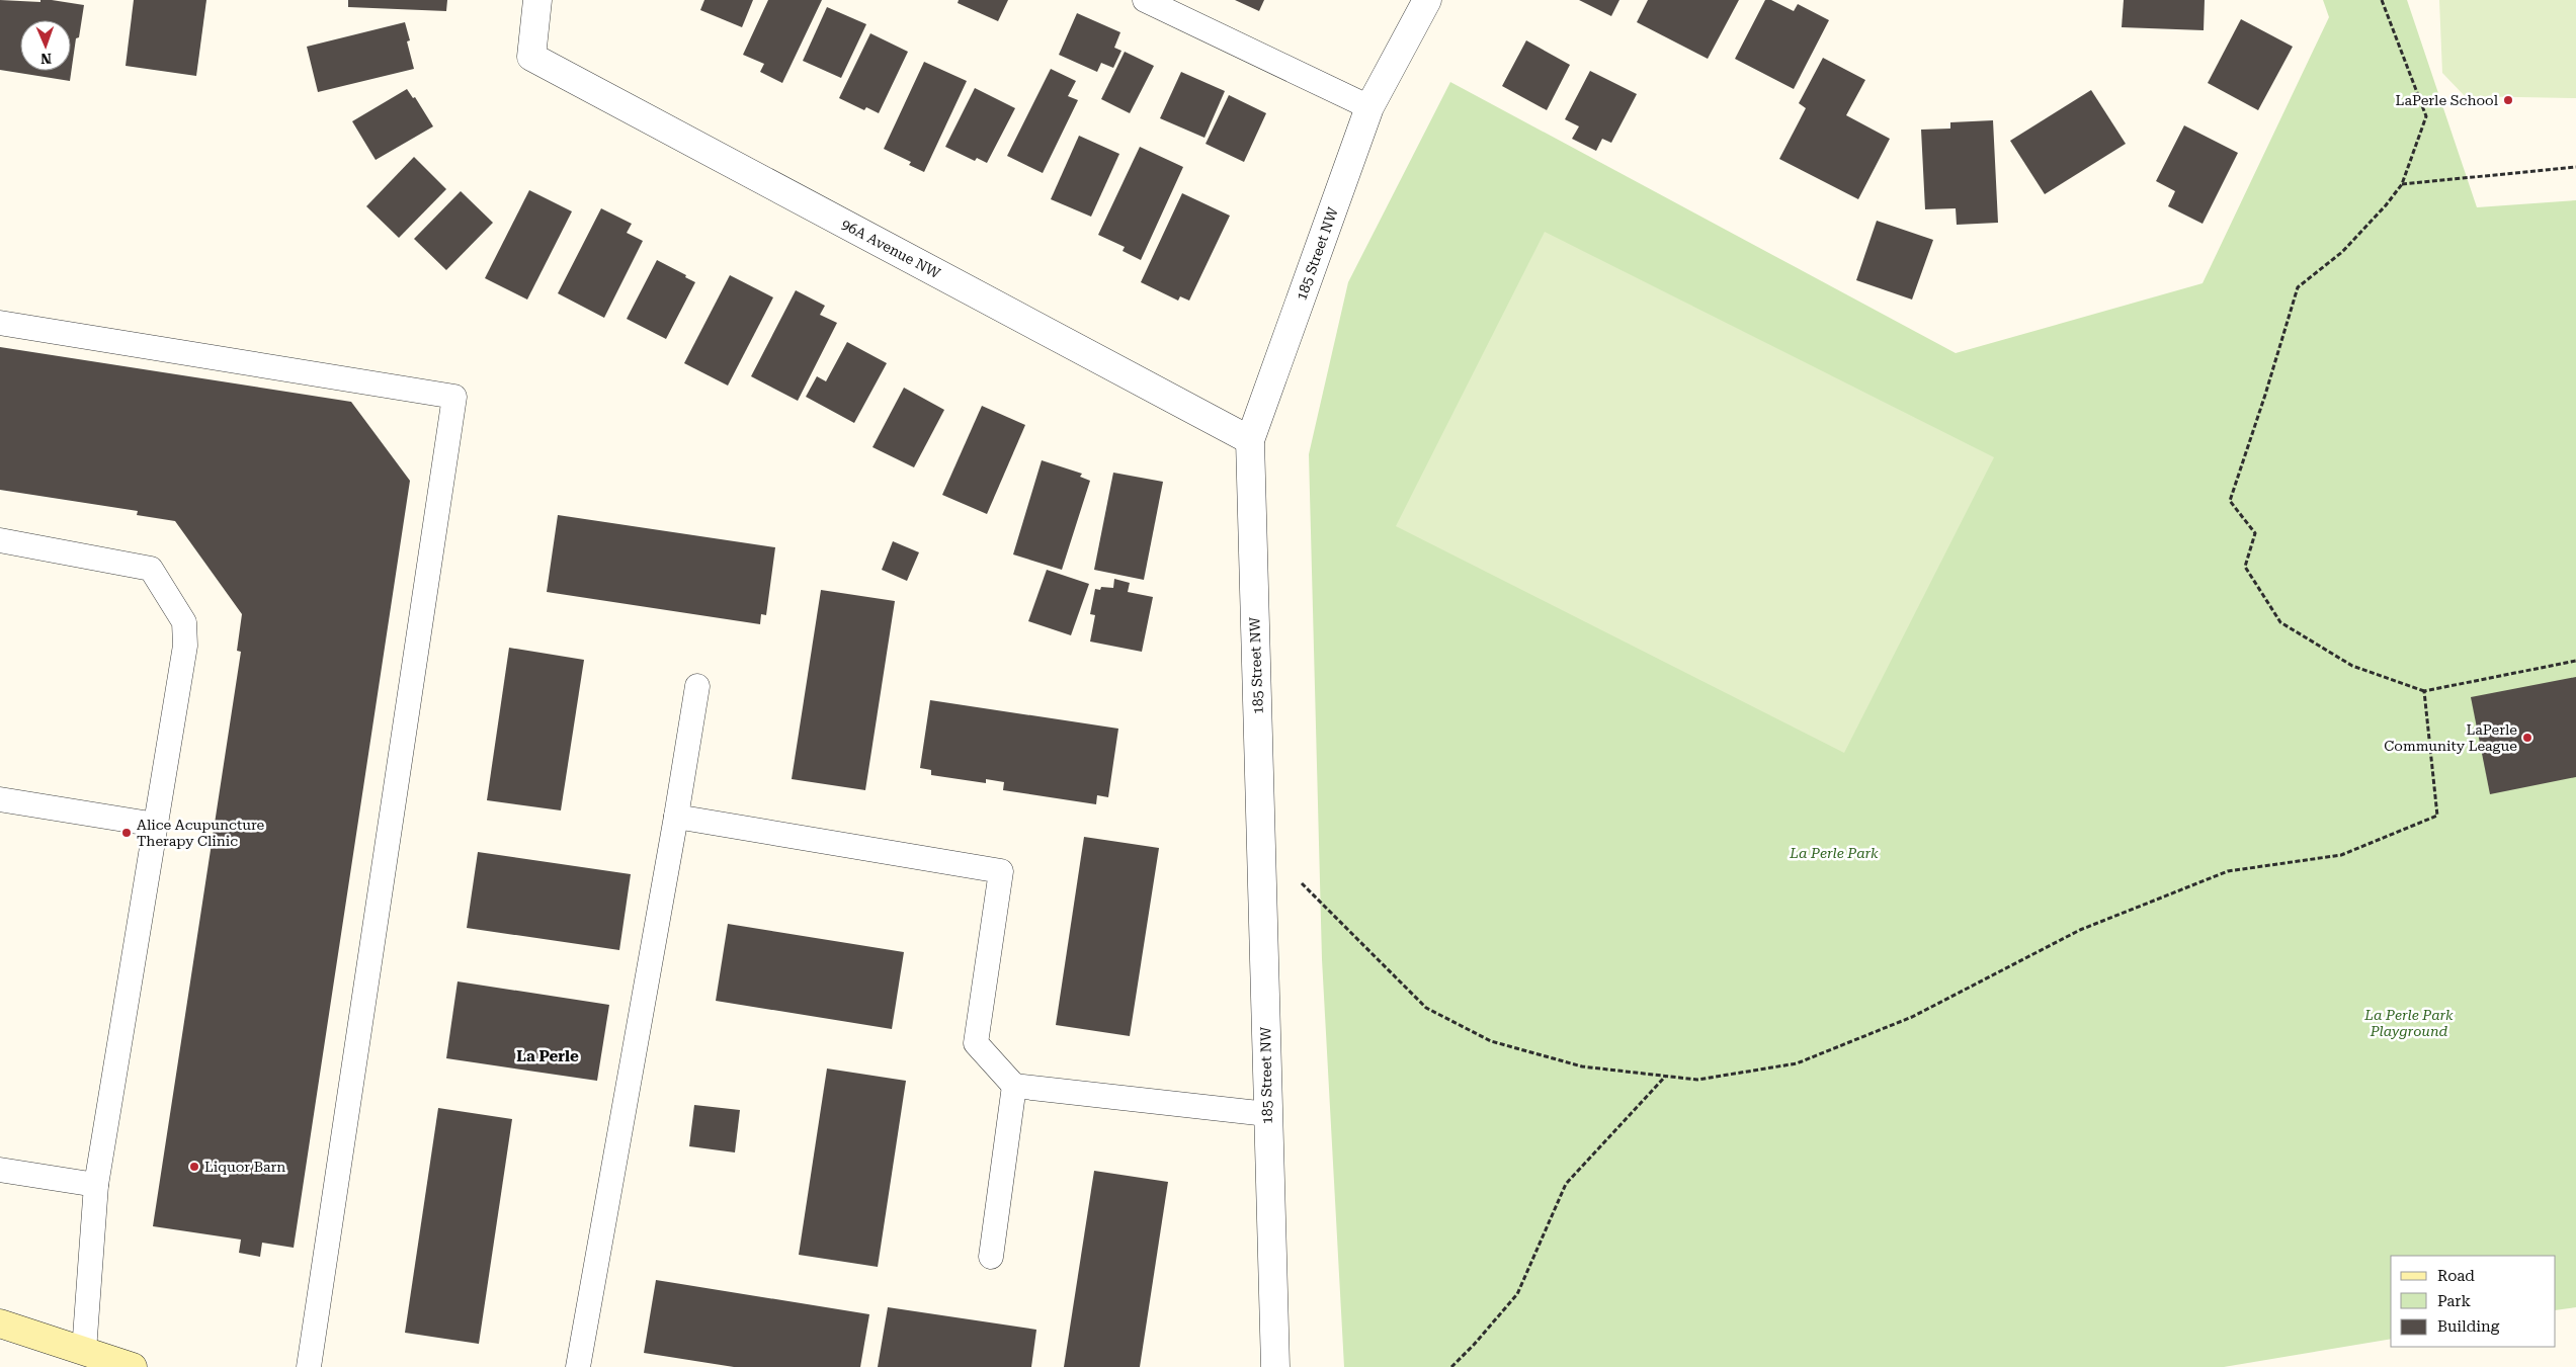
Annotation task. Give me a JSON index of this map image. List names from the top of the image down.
{
  "streets": {
    "street": ["96A Avenue NW", "185 Street NW"]
  },
  "crossings": [
    ["96A Avenue NW", "185 Street NW"]
  ],
  "districts": ["La Perle"],
  "parks": ["La Perle Park", "La Perle Park Playground"],
  "places": [
    "LaPerle School",
    "LaPerle Community League",
    "Alice Acupuncture Therapy Clinic",
    "Liquor Barn"
  ],
  "legend": ["Road", "Park", "Building"],
  "north": "bottom"
}
